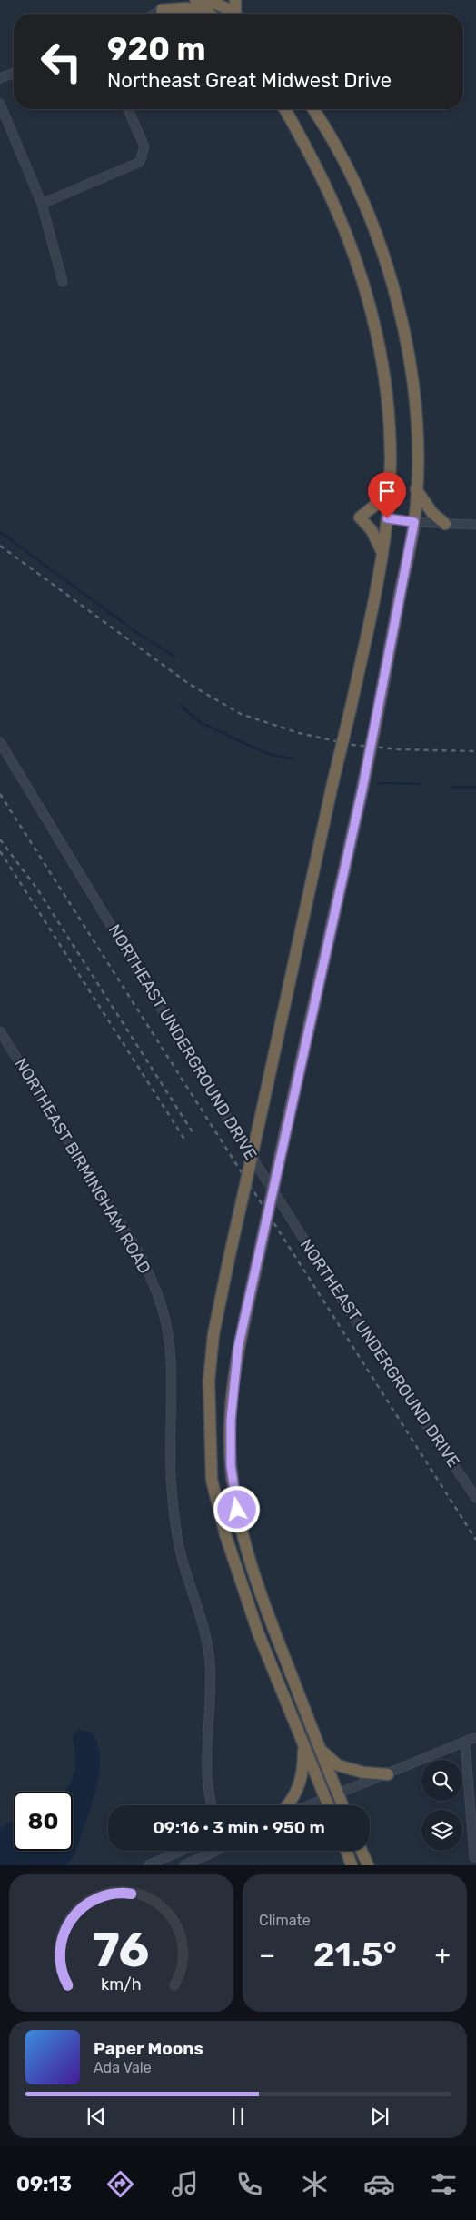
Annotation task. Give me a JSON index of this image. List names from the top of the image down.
{
  "streets": {
    "street": ["NORTHEAST UNDERGROUND DRIVE", "NORTHEAST BIRMINGHAM ROAD"]
  },
  "page": {
    "turn": ["920 m", "Northeast Great Midwest Drive"],
    "limit": "80",
    "trip": "09:16 · 3 min · 950 m",
    "tile": "Climate",
    "heat": ["−", "21.5°", "+"],
    "song": ["Paper Moons", "Ada Vale"],
    "tabs": "09:13",
    "gauge": ["76", "km/h"]
  }
}
